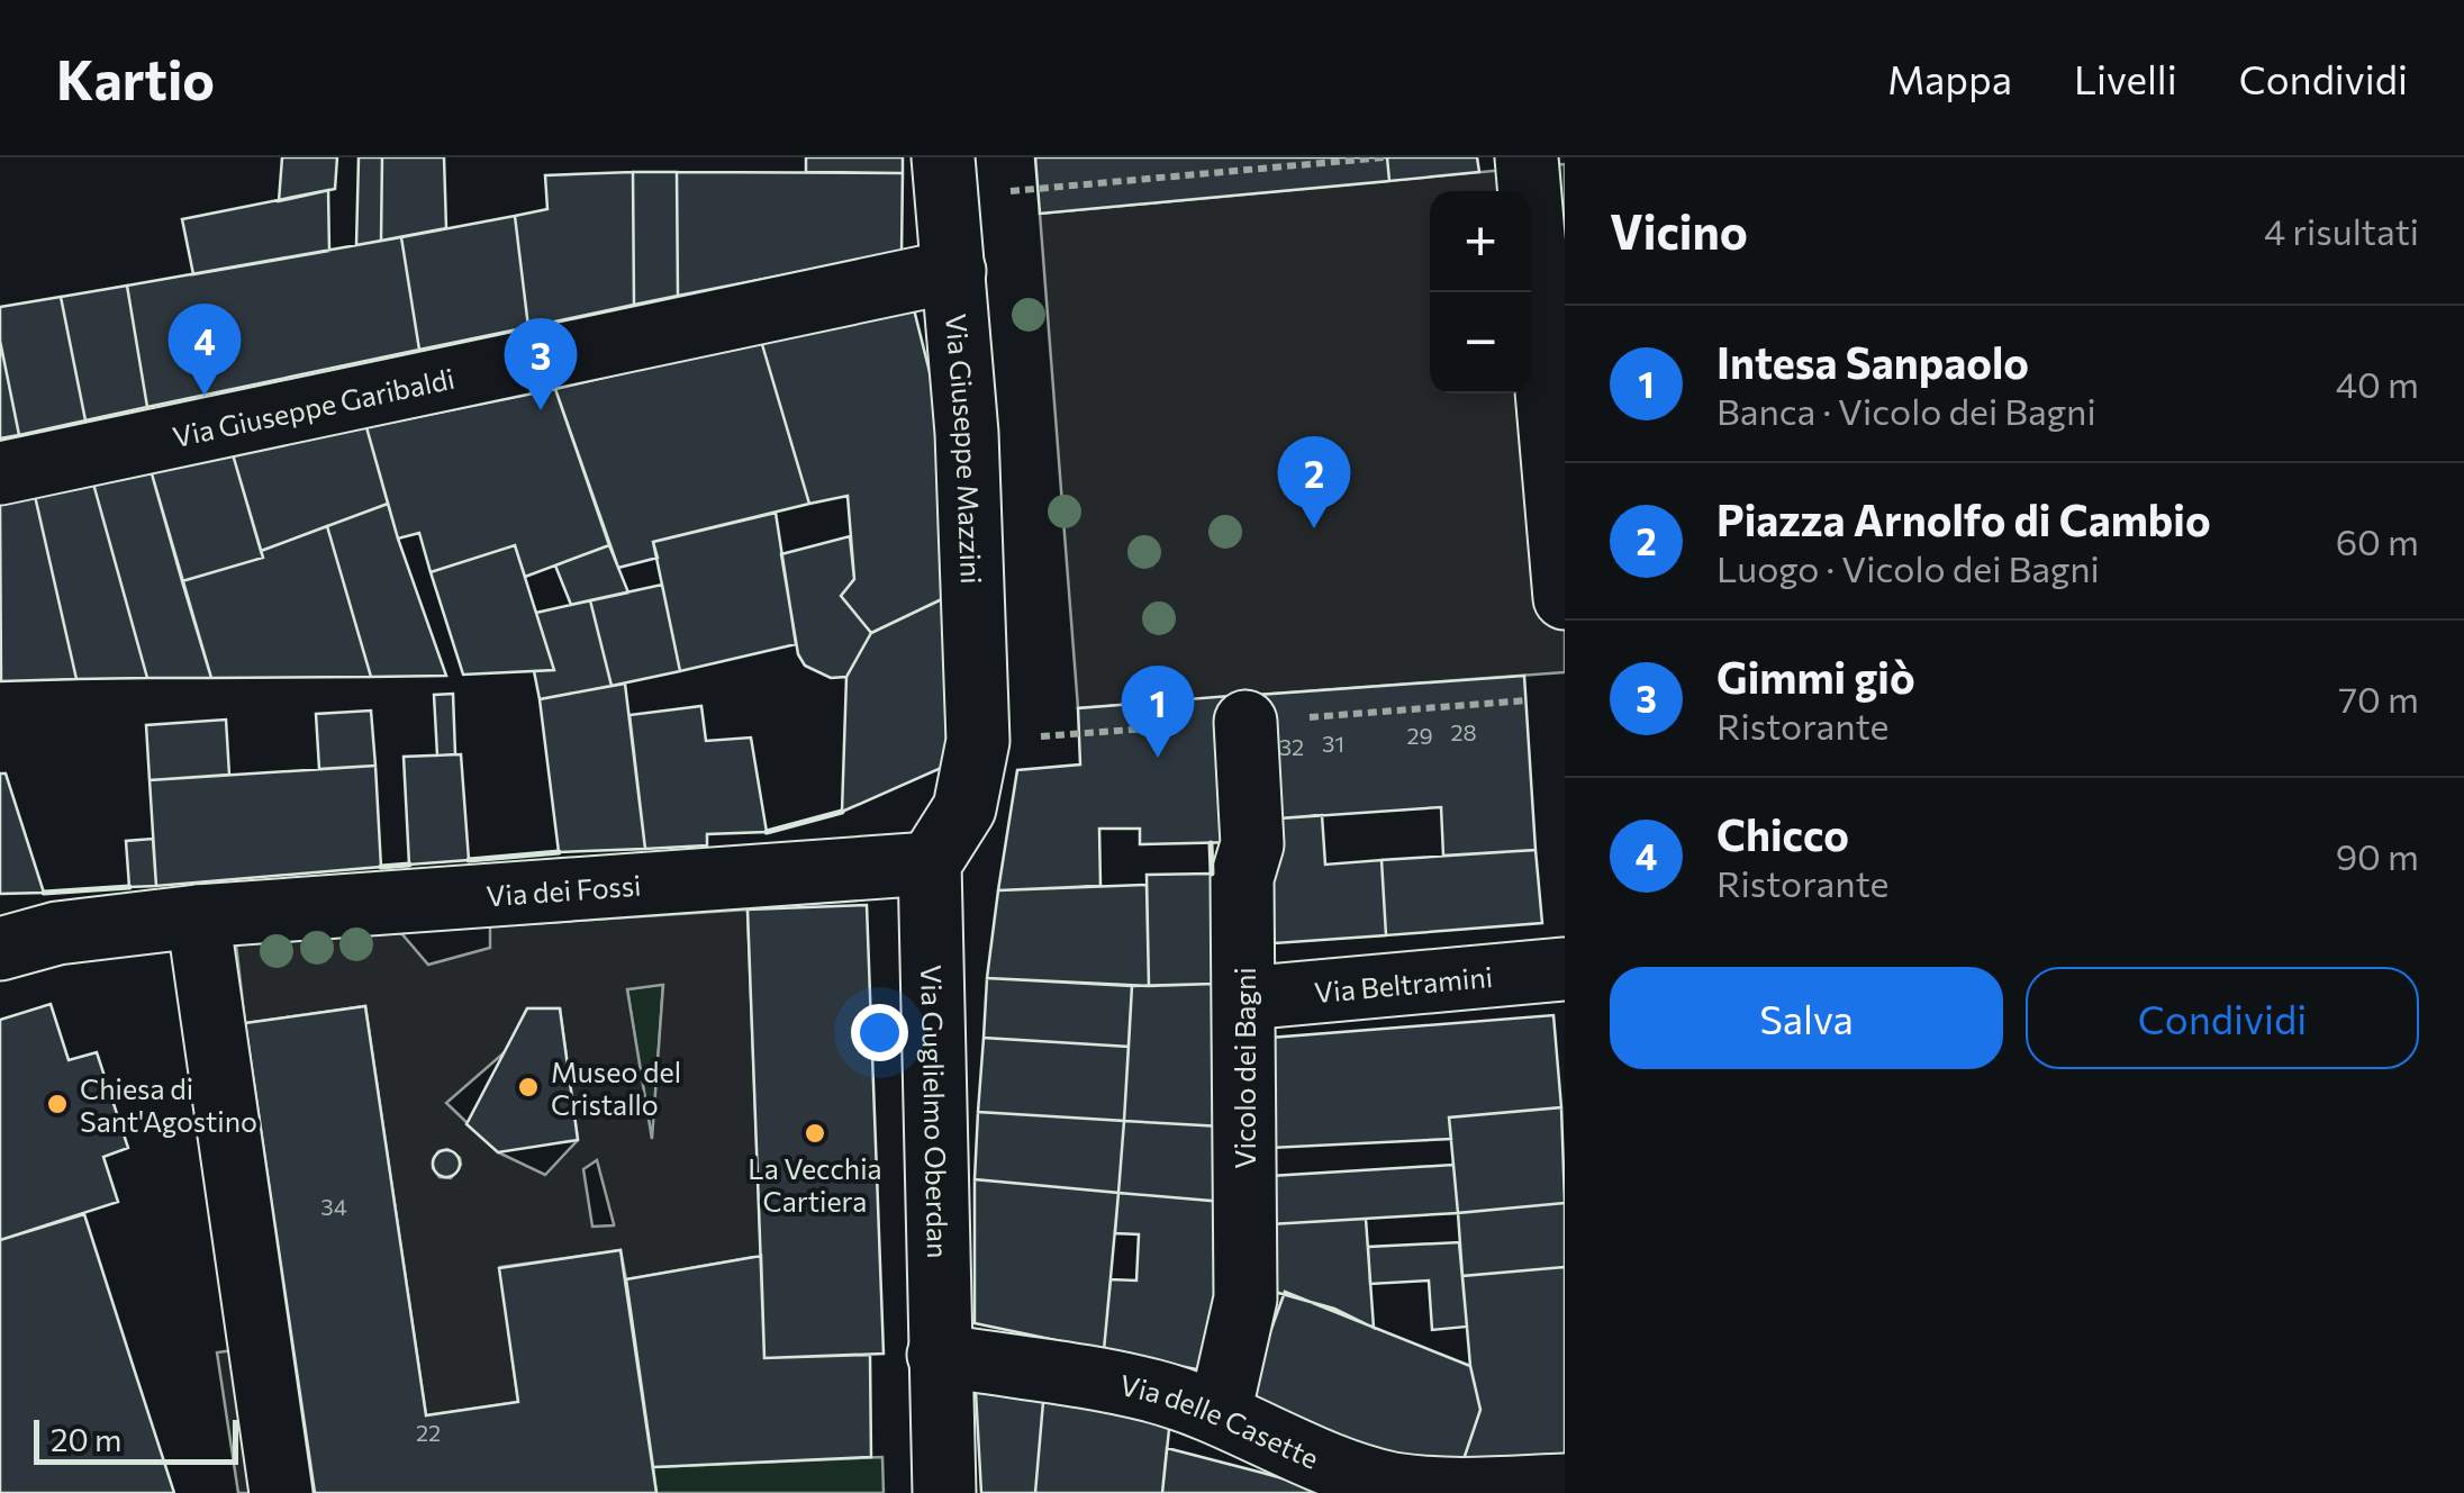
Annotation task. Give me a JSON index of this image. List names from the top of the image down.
{
  "streets": {
    "street": [
      "Via Giuseppe Garibaldi",
      "Via Giuseppe Mazzini",
      "Via dei Fossi",
      "Via Beltramini",
      "Vicolo dei Bagni",
      "Via Guglielmo Oberdan",
      "Via delle Casette"
    ]
  },
  "crossings": [
    ["Via Giuseppe Garibaldi", "Via Giuseppe Mazzini"],
    ["Via Giuseppe Mazzini", "Via dei Fossi"],
    ["Via Giuseppe Mazzini", "Via Guglielmo Oberdan"],
    ["Via dei Fossi", "Via Guglielmo Oberdan"],
    ["Via Beltramini", "Vicolo dei Bagni"],
    ["Vicolo dei Bagni", "Via delle Casette"],
    ["Via Guglielmo Oberdan", "Via delle Casette"]
  ],
  "places": ["Museo del Cristallo", "Chiesa di Sant'Agostino", "La Vecchia Cartiera"],
  "house_numbers": [
    "28",
    "29",
    "31",
    "32",
    "34",
    "22"
  ],
  "scale_bar": "20 m",
  "page": {
    "header": "Kartio",
    "nav": ["Mappa", "Livelli", "Condividi"],
    "heading": ["Vicino", "4 risultati"],
    "map_buttons": ["+", "−"],
    "pins": [
      "4",
      "3",
      "2",
      "1"
    ],
    "list": [
      {
        "mark": "1",
        "name": "Intesa Sanpaolo",
        "note": "Banca · Vicolo dei Bagni",
        "value": "40 m"
      },
      {
        "mark": "2",
        "name": "Piazza Arnolfo di Cambio",
        "note": "Luogo · Vicolo dei Bagni",
        "value": "60 m"
      },
      {
        "mark": "3",
        "name": "Gimmi giò",
        "note": "Ristorante",
        "value": "70 m"
      },
      {
        "mark": "4",
        "name": "Chicco",
        "note": "Ristorante",
        "value": "90 m"
      }
    ],
    "buttons": ["Salva", "Condividi"],
    "scale": "20 m"
  }
}
